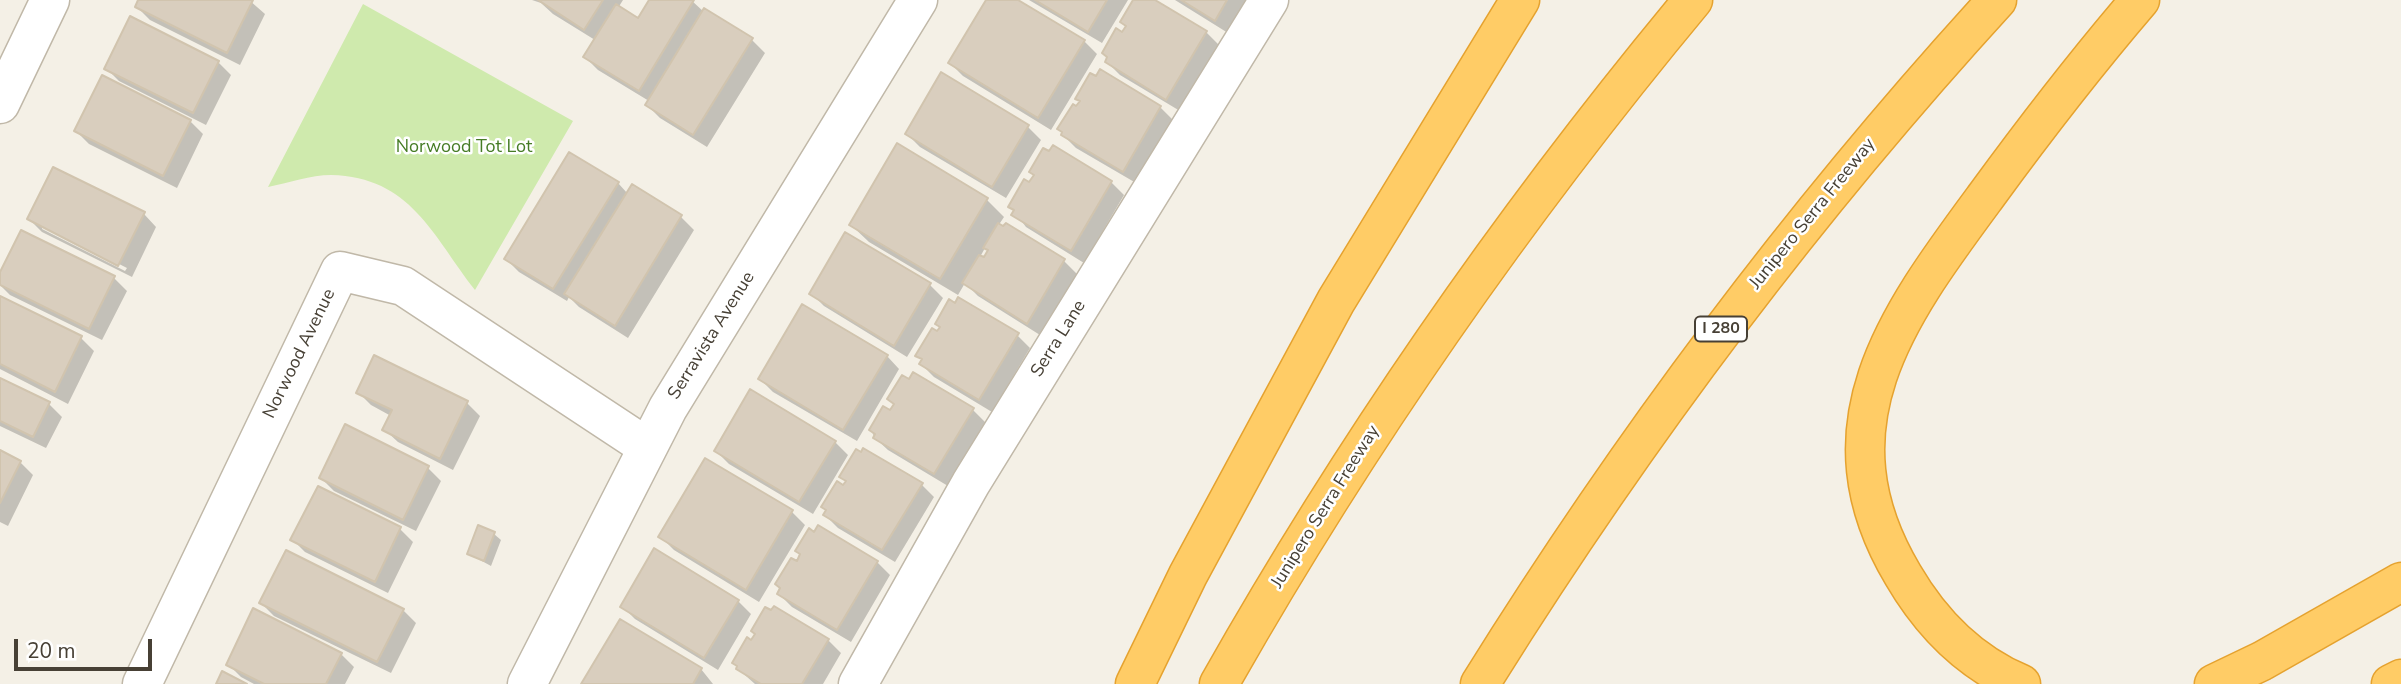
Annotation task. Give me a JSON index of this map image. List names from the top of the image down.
{
  "streets": {
    "highway": ["Junipero Serra Freeway", "I 280"],
    "street": ["Serravista Avenue", "Serra Lane", "Norwood Avenue"]
  },
  "crossings": [
    ["Serravista Avenue", "Norwood Avenue"]
  ],
  "parks": ["Norwood Tot Lot"],
  "scale_bar": "20 m"
}
